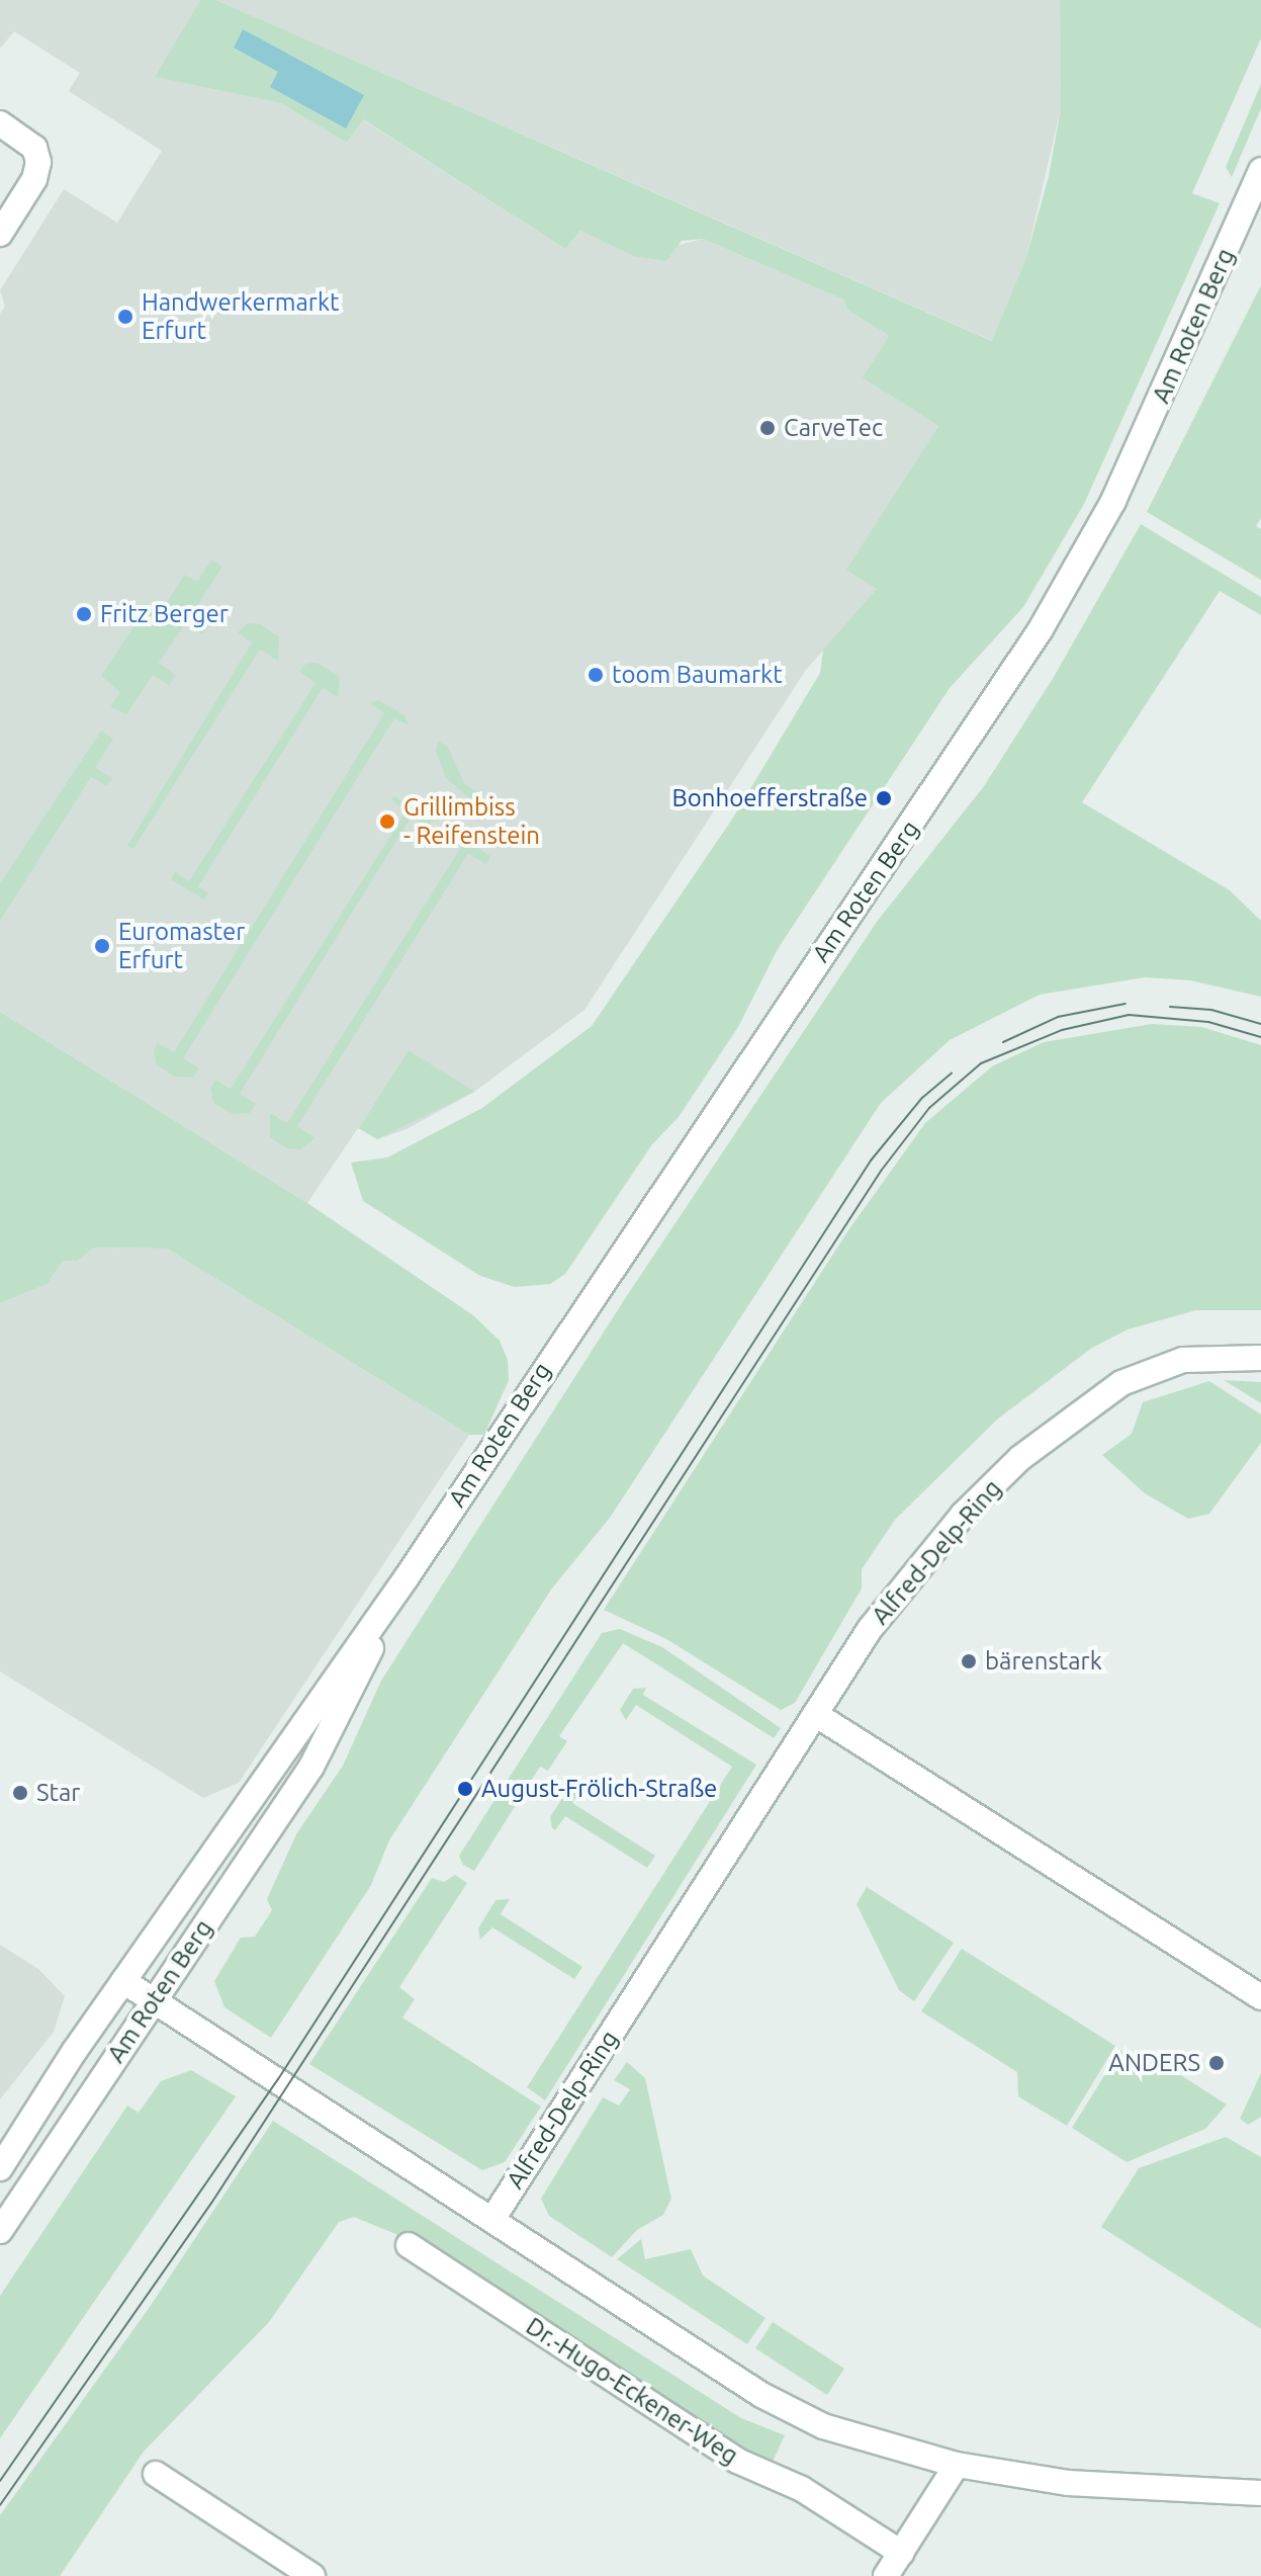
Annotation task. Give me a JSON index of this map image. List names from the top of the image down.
{
  "streets": {
    "street": ["Am Roten Berg", "Alfred-Delp-Ring", "Dr.-Hugo-Eckener-Weg"]
  },
  "places": [
    "Handwerkermarkt Erfurt",
    "CarveTec",
    "Fritz Berger",
    "toom Baumarkt",
    "Bonhoefferstraße",
    "Grillimbiss - Reifenstein",
    "Euromaster Erfurt",
    "bärenstark",
    "August-Frölich-Straße",
    "Star",
    "ANDERS"
  ]
}
